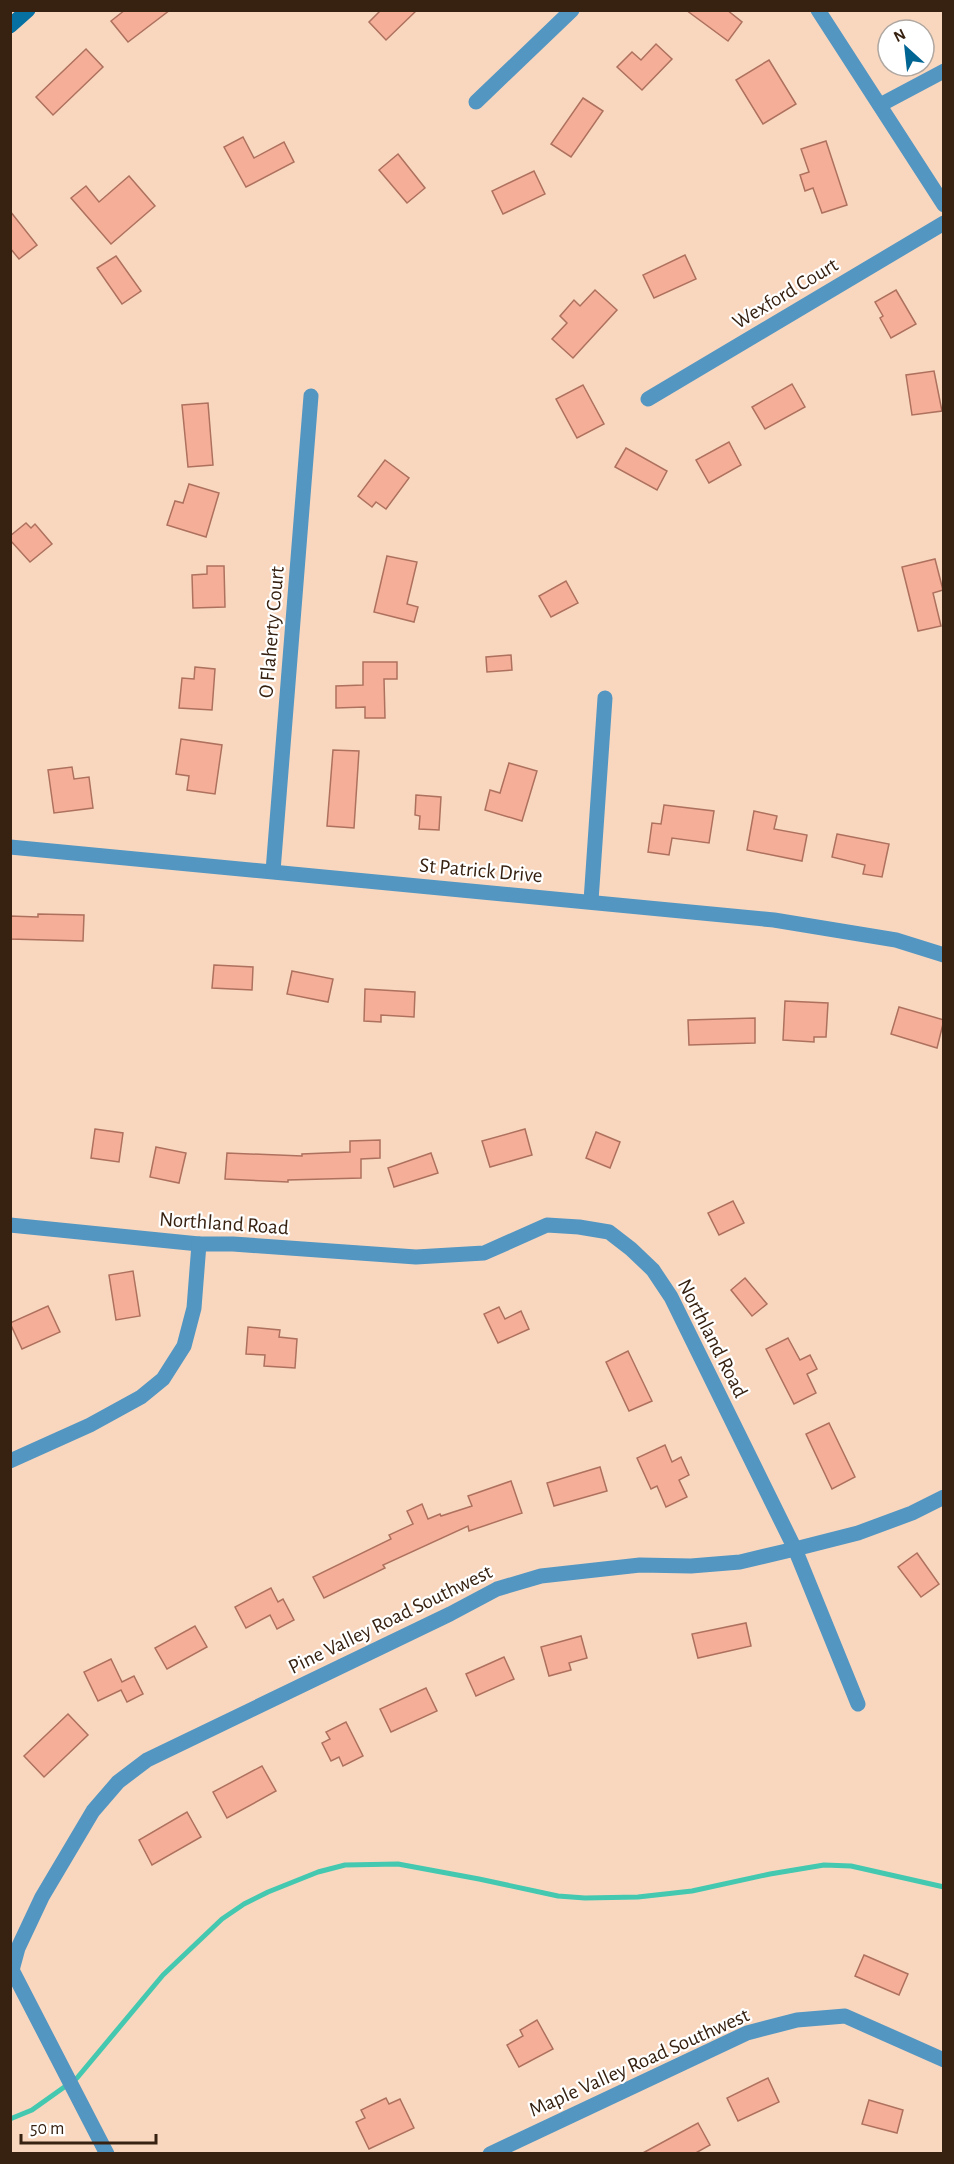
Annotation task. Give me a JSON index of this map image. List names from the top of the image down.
{
  "streets": {
    "street": [
      "Wexford Court",
      "O Flaherty Court",
      "St Patrick Drive",
      "Northland Road",
      "Pine Valley Road Southwest",
      "Maple Valley Road Southwest"
    ]
  },
  "crossings": [
    ["O Flaherty Court", "St Patrick Drive"],
    ["Northland Road", "Pine Valley Road Southwest"]
  ],
  "scale_bar": "50 m",
  "north": "top left"
}
